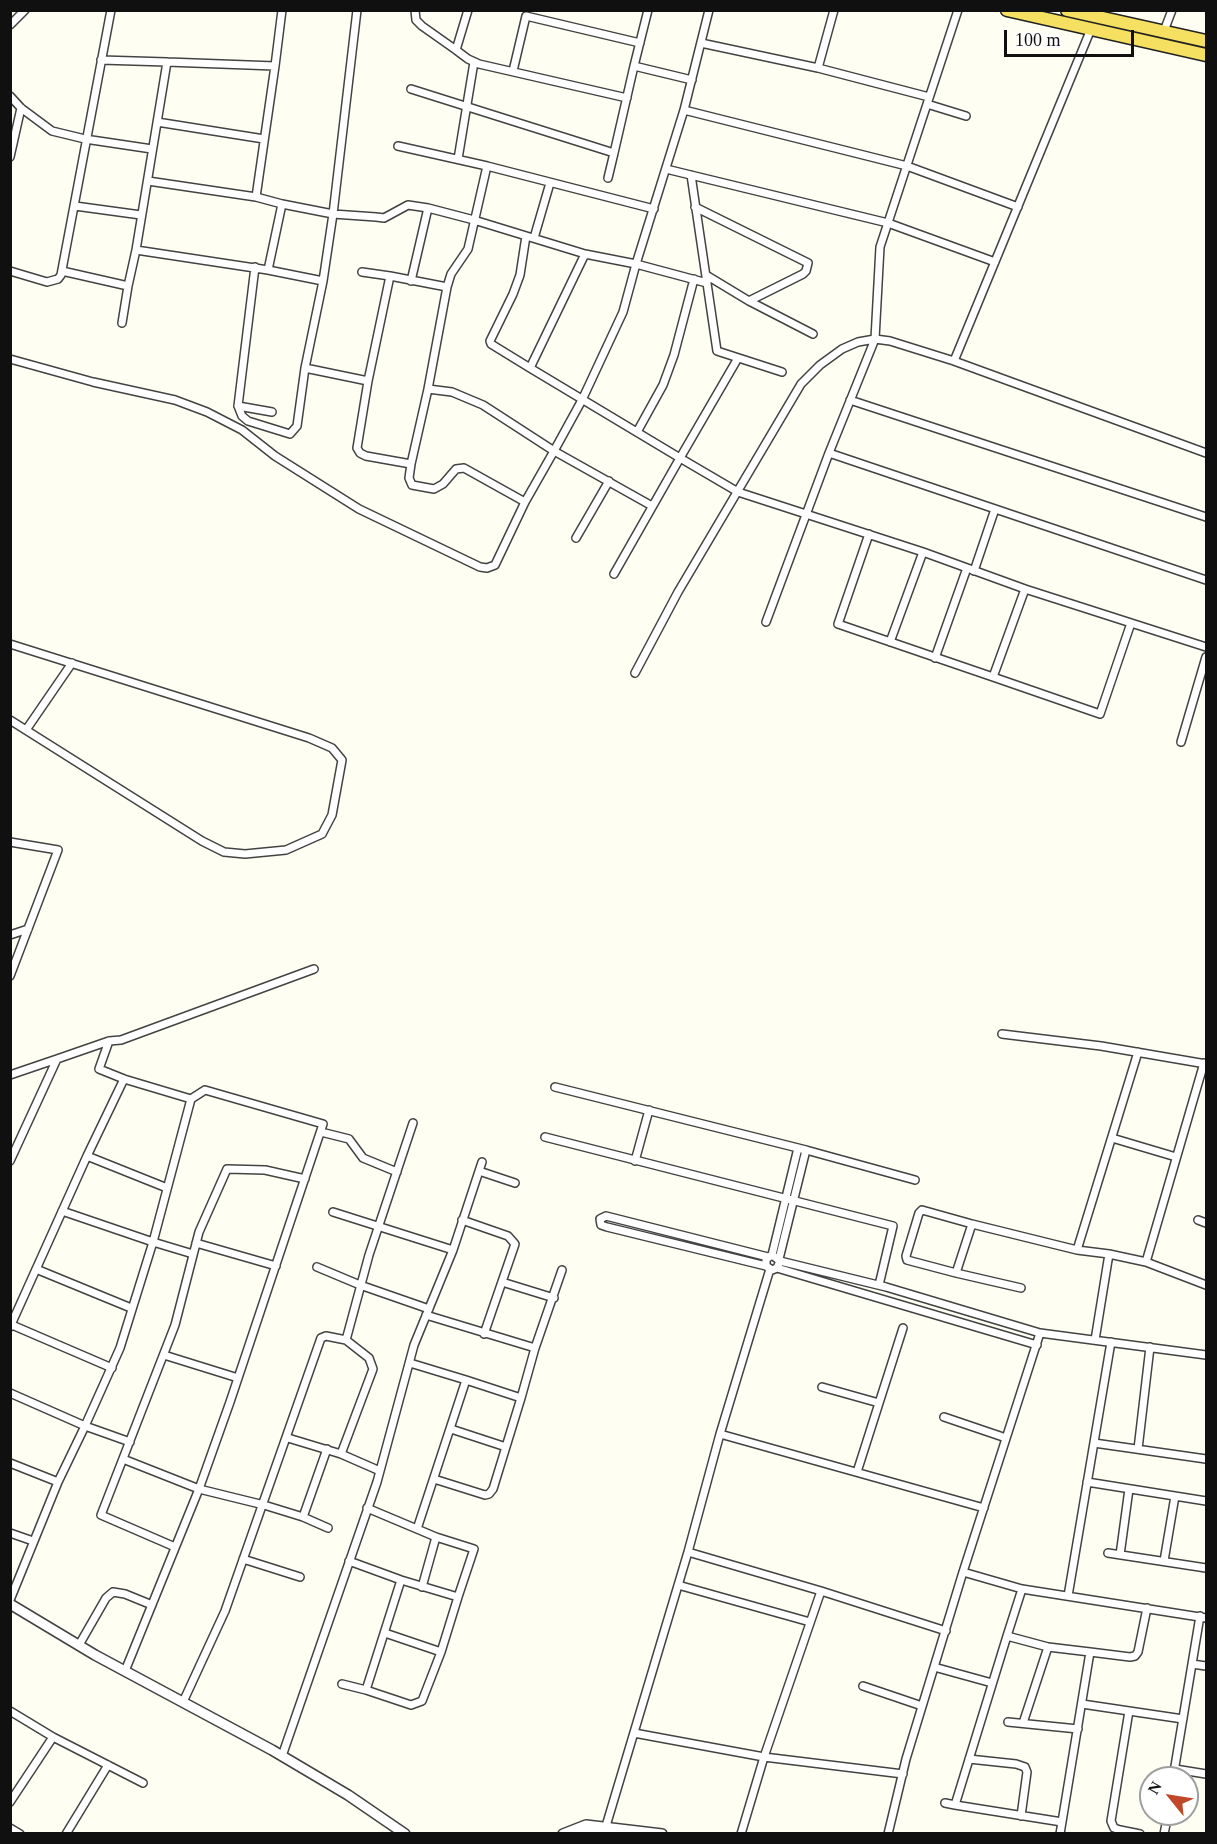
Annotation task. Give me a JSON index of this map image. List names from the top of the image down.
{
  "scale_bar": "100 m",
  "north": "top left"
}
